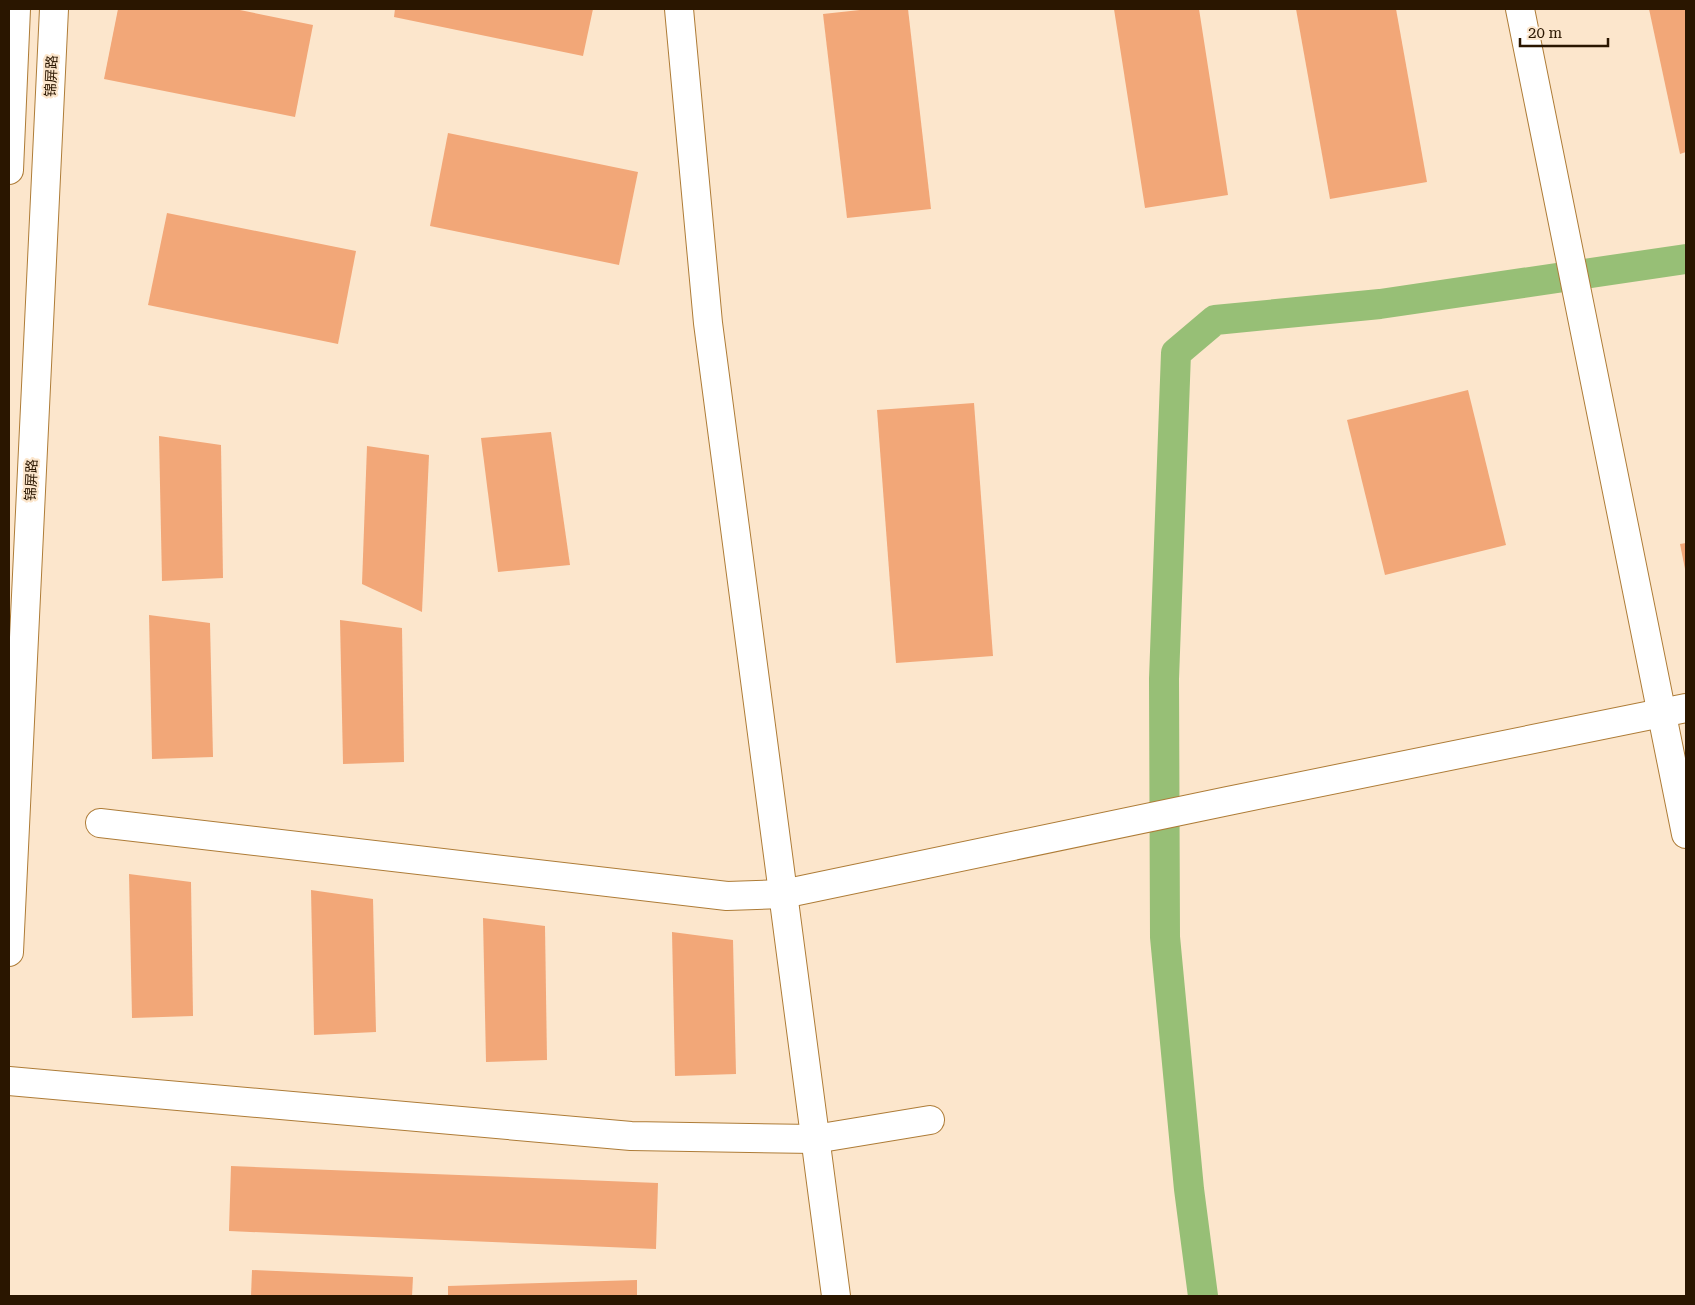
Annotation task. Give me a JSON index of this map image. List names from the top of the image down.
{
  "streets": {
    "street": ["锦屏路"]
  },
  "scale_bar": "20 m"
}
